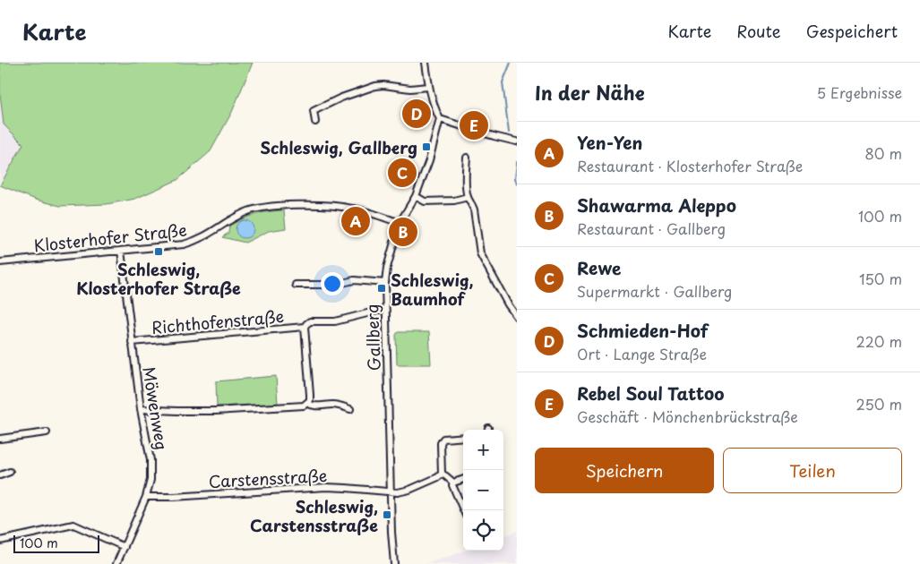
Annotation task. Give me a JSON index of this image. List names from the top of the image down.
{
  "streets": {
    "street": [
      "Klosterhofer Straße",
      "Richthofenstraße",
      "Gallberg",
      "Möwenweg",
      "Carstensstraße"
    ]
  },
  "crossings": [
    ["Klosterhofer Straße", "Gallberg"],
    ["Klosterhofer Straße", "Möwenweg"],
    ["Richthofenstraße", "Gallberg"],
    ["Richthofenstraße", "Möwenweg"],
    ["Gallberg", "Carstensstraße"],
    ["Möwenweg", "Carstensstraße"]
  ],
  "places": {
    "transit": [
      "Schleswig, Gallberg",
      "Schleswig, Klosterhofer Straße",
      "Schleswig, Baumhof",
      "Schleswig, Carstensstraße"
    ]
  },
  "scale_bar": "100 m",
  "page": {
    "header": "Karte",
    "nav": ["Karte", "Route", "Gespeichert"],
    "heading": ["In der Nähe", "5 Ergebnisse"],
    "pins": [
      "D",
      "E",
      "C",
      "A",
      "B"
    ],
    "list": [
      {
        "mark": "A",
        "name": "Yen-Yen",
        "note": "Restaurant · Klosterhofer Straße",
        "value": "80 m"
      },
      {
        "mark": "B",
        "name": "Shawarma Aleppo",
        "note": "Restaurant · Gallberg",
        "value": "100 m"
      },
      {
        "mark": "C",
        "name": "Rewe",
        "note": "Supermarkt · Gallberg",
        "value": "150 m"
      },
      {
        "mark": "D",
        "name": "Schmieden-Hof",
        "note": "Ort · Lange Straße",
        "value": "220 m"
      },
      {
        "mark": "E",
        "name": "Rebel Soul Tattoo",
        "note": "Geschäft · Mönchenbrückstraße",
        "value": "250 m"
      }
    ],
    "map_buttons": ["+", "−"],
    "buttons": ["Speichern", "Teilen"],
    "scale": "100 m"
  }
}
